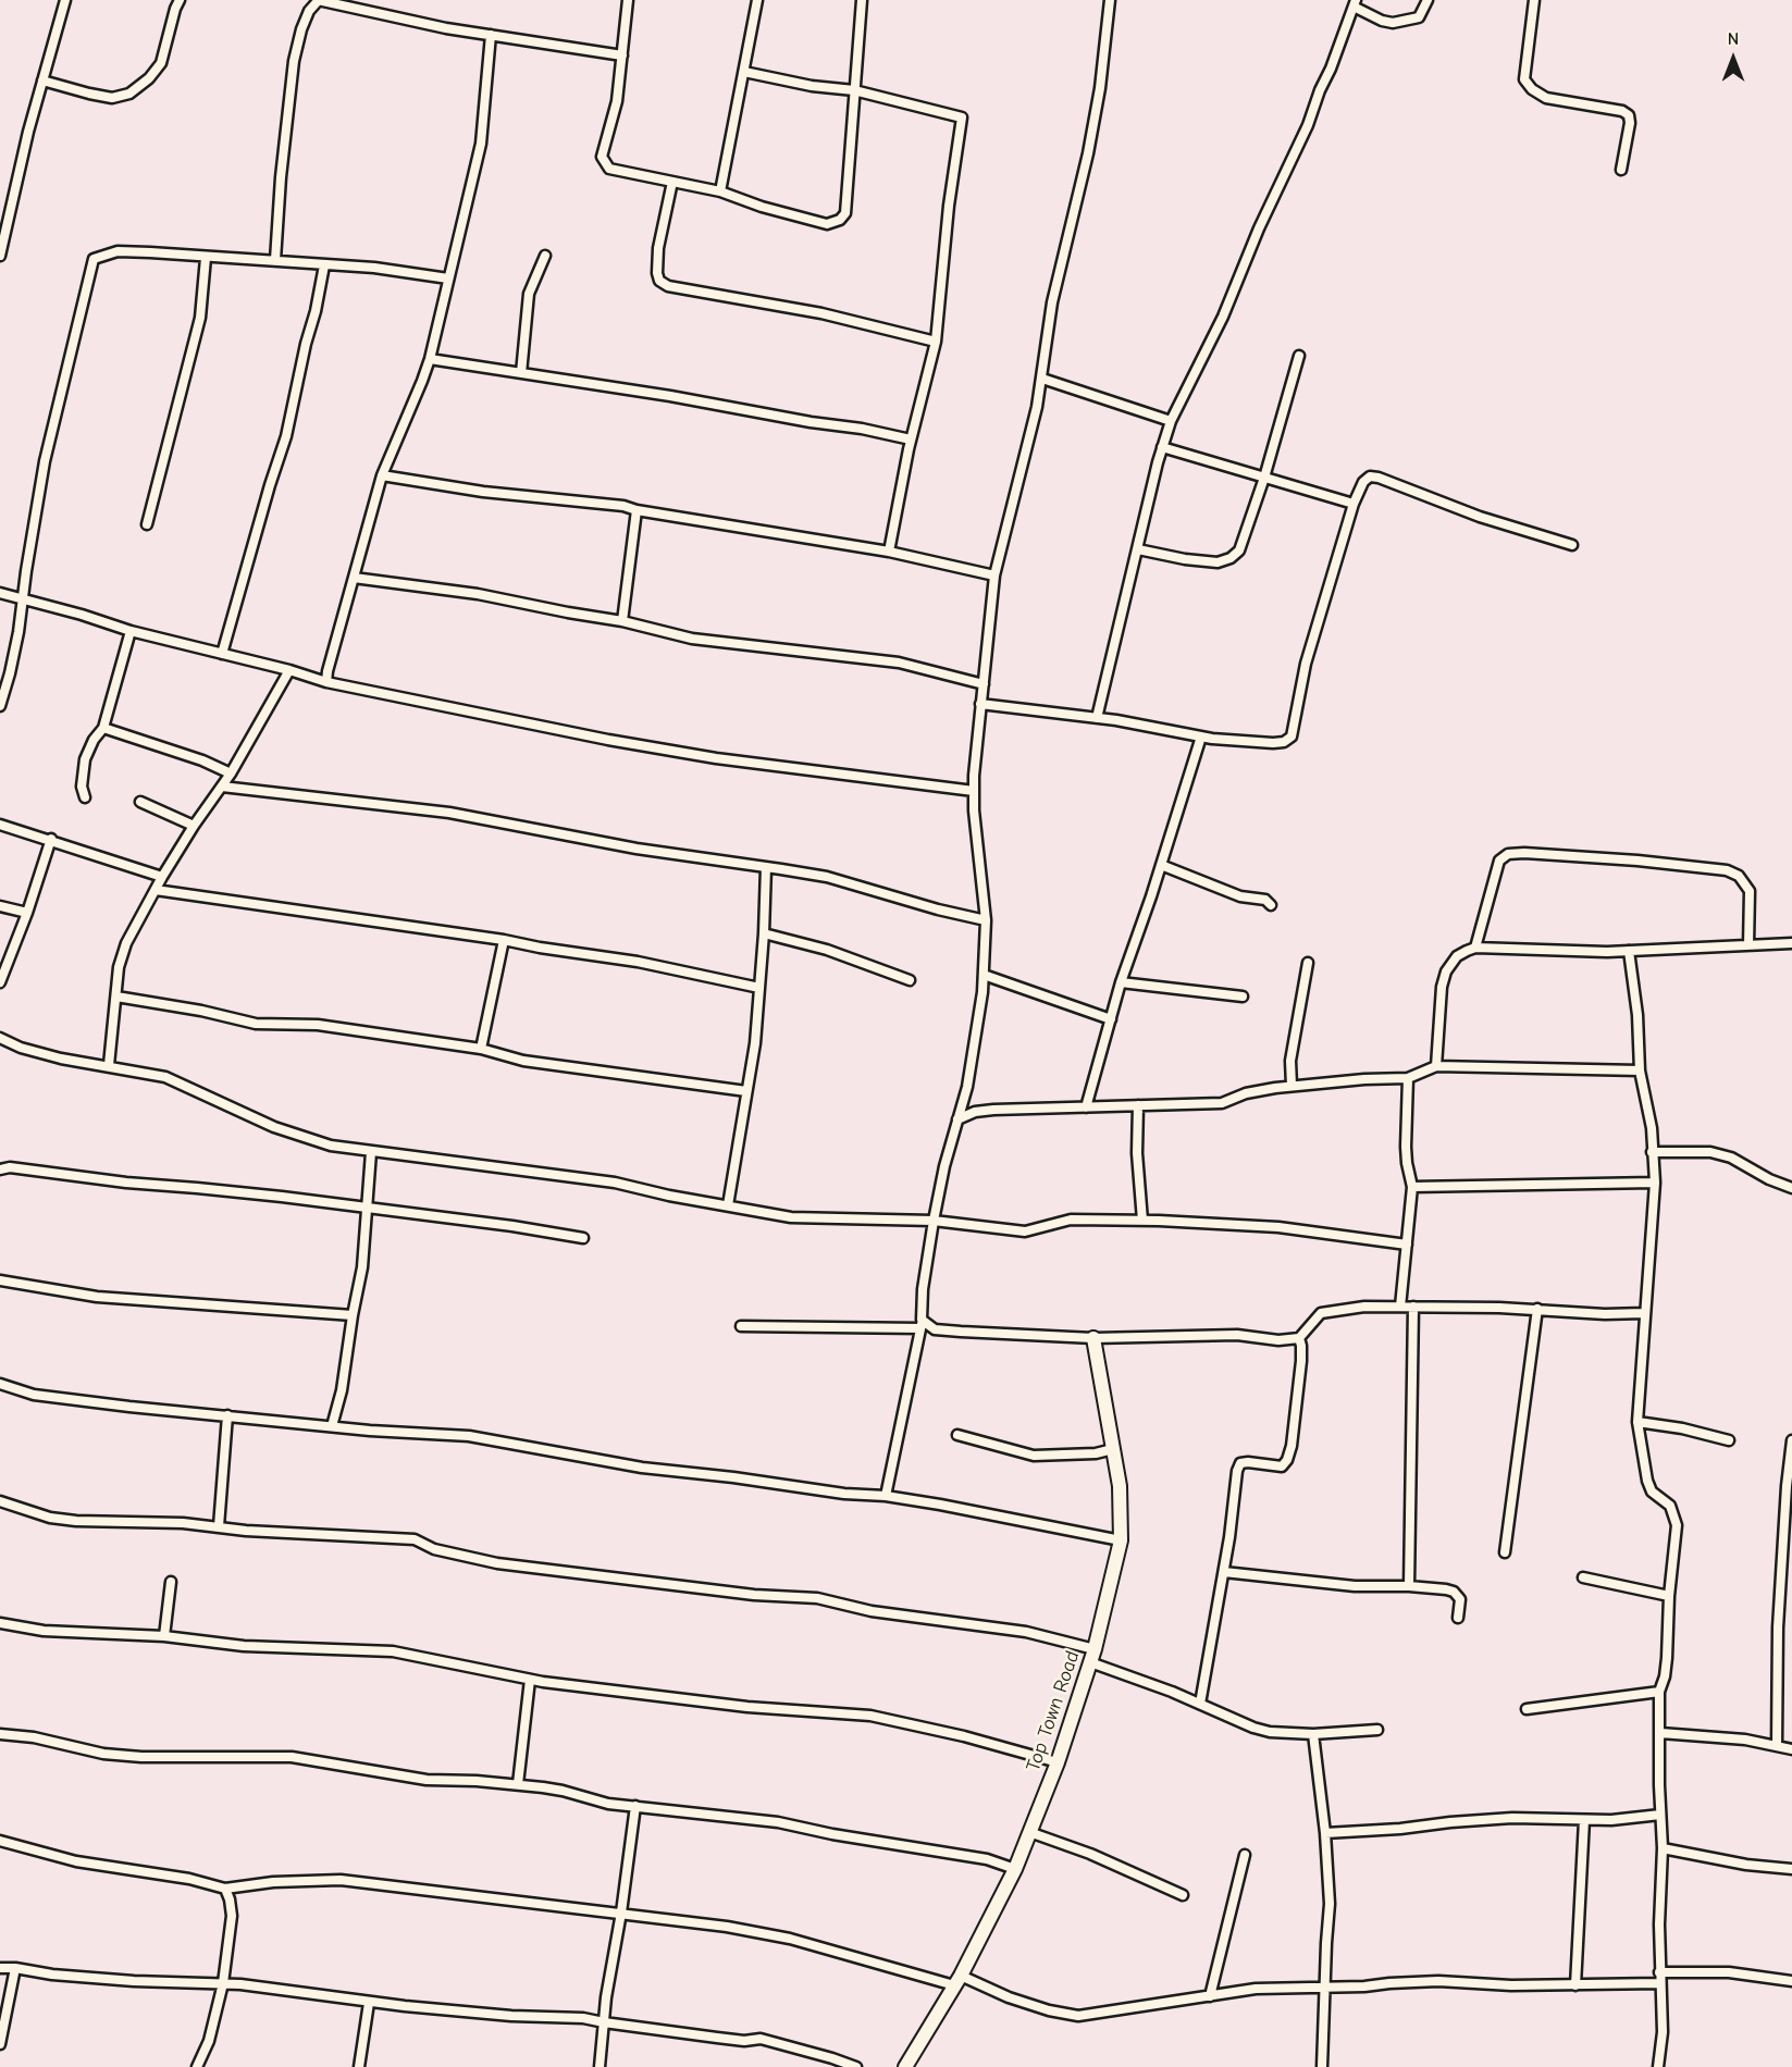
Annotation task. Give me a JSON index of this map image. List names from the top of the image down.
{
  "streets": {
    "street": ["Top Town Road"]
  },
  "north": "top"
}
